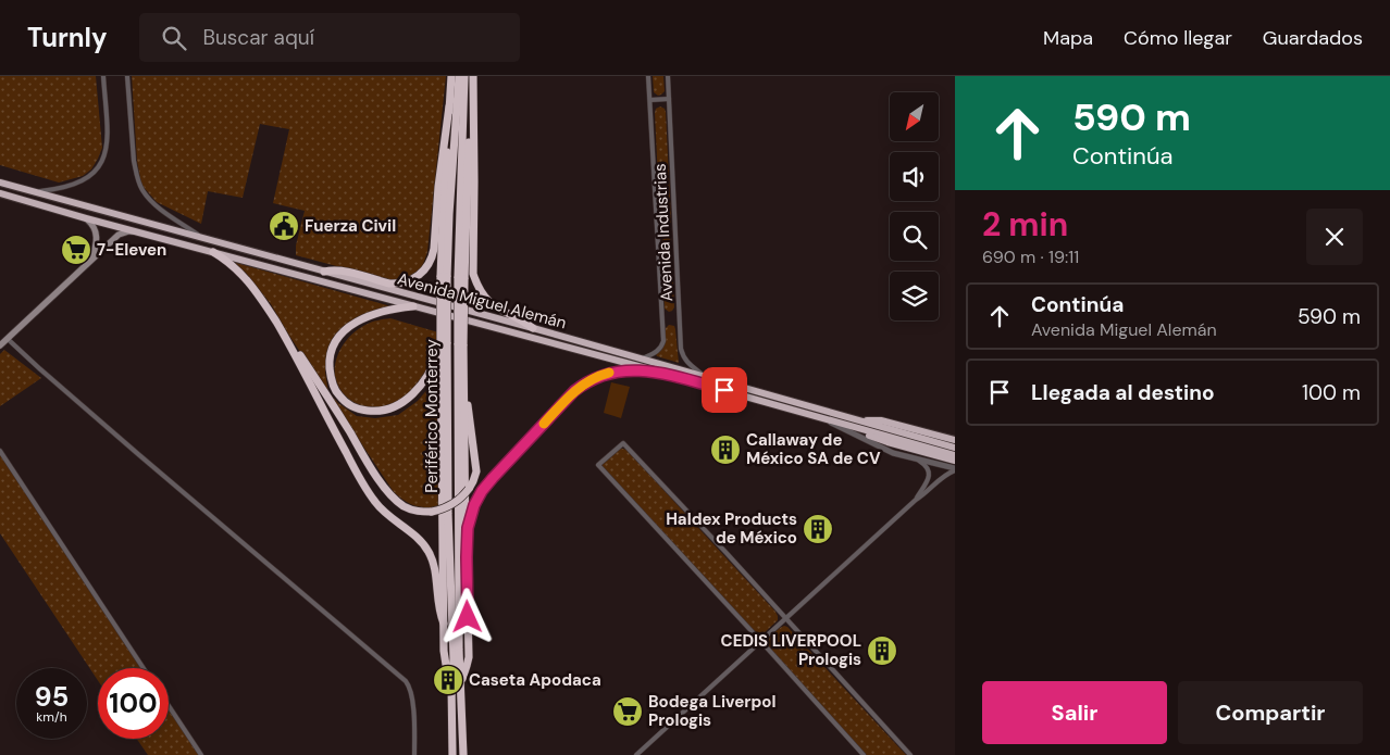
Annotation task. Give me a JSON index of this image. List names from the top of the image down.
{
  "streets": {
    "highway": ["Avenida Miguel Alemán", "Periférico Monterrey"],
    "street": ["Avenida Industrias"]
  },
  "crossings": [
    ["Avenida Industrias", "Avenida Miguel Alemán"]
  ],
  "places": {
    "public building": ["Fuerza Civil"],
    "supermarket": ["7-Eleven", "Bodega Liverpol Prologis"],
    "building": [
      "Callaway de México SA de CV",
      "Haldex Products de México",
      "CEDIS LIVERPOOL Prologis",
      "Caseta Apodaca"
    ]
  },
  "north": "bottom left",
  "page": {
    "header": "Turnly",
    "search": "Buscar aquí",
    "nav": ["Mapa", "Cómo llegar", "Guardados"],
    "turn": ["590 m", "Continúa"],
    "heading": ["2 min", "690 m · 19:11"],
    "list": [
      {
        "name": "Continúa",
        "note": "Avenida Miguel Alemán",
        "value": "590 m"
      },
      {
        "name": "Llegada al destino",
        "value": "100 m"
      }
    ],
    "speed": "95 km/h",
    "limit": "100",
    "buttons": ["Salir", "Compartir"]
  }
}
